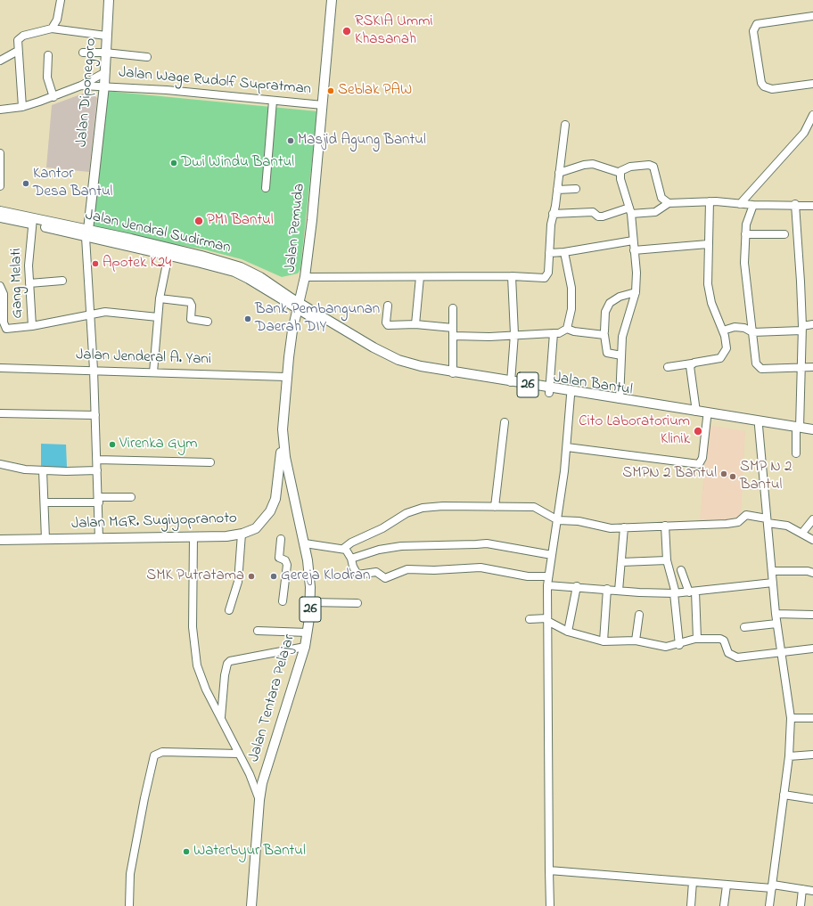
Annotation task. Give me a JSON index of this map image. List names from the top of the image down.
{
  "streets": {
    "main road": [
      "Jalan Diponegoro",
      "Jalan Pemuda",
      "Jalan Jendral Sudirman",
      "26",
      "Jalan Bantul",
      "Jalan MGR. Sugiyopranoto",
      "Jalan Tentara Pelajar"
    ],
    "street": ["Jalan Wage Rudolf Supratman", "Gang Melati", "Jalan Jenderal A. Yani"]
  },
  "crossings": [
    ["Jalan Wage Rudolf Supratman", "Jalan Diponegoro"],
    ["Jalan Wage Rudolf Supratman", "Jalan Pemuda"],
    ["Jalan Diponegoro", "Jalan Jendral Sudirman"],
    ["Jalan Pemuda", "Jalan Jendral Sudirman"],
    ["Jalan Pemuda", "Jalan Bantul"],
    ["Jalan Pemuda", "Jalan Tentara Pelajar"],
    ["Jalan Jendral Sudirman", "Gang Melati"],
    ["Jalan Jendral Sudirman", "Jalan Bantul"],
    ["Jalan Jendral Sudirman", "Jalan Tentara Pelajar"],
    ["Jalan Jenderal A. Yani", "Jalan Tentara Pelajar"],
    ["Jalan Bantul", "Jalan Tentara Pelajar"],
    ["Jalan MGR. Sugiyopranoto", "Jalan Tentara Pelajar"]
  ],
  "places": [
    "RSKIA Ummi Khasanah",
    "Seblak PAW",
    "Masjid Agung Bantul",
    "Dwi Windu Bantul",
    "Kantor Desa Bantul",
    "PMI Bantul",
    "Apotek K24",
    "Bank Pembangunan Daerah DIY",
    "Cito Laboratorium Klinik",
    "Virenka Gym",
    "SMPN 2 Bantul",
    "SMP N 2 Bantul",
    "SMK Putratama",
    "Gereja Klodran",
    "Waterbyur Bantul"
  ]
}
